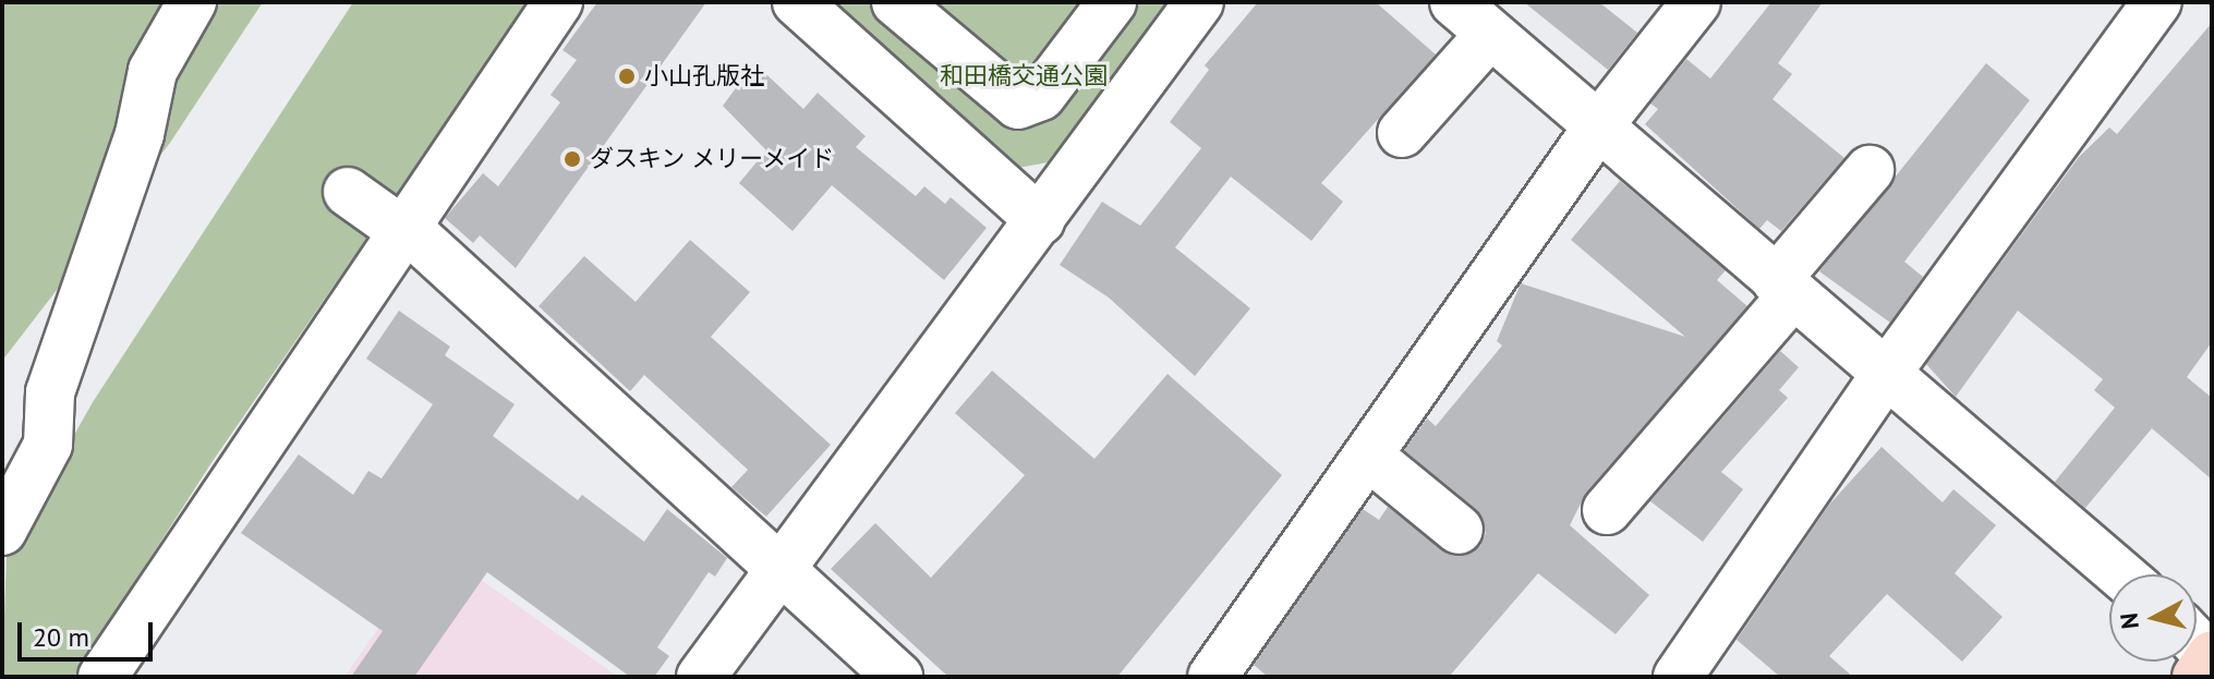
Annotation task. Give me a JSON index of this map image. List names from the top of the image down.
{
  "parks": ["和田橋交通公園"],
  "places": ["小山孔版社", "ダスキン メリーメイド"],
  "scale_bar": "20 m",
  "north": "left"
}
